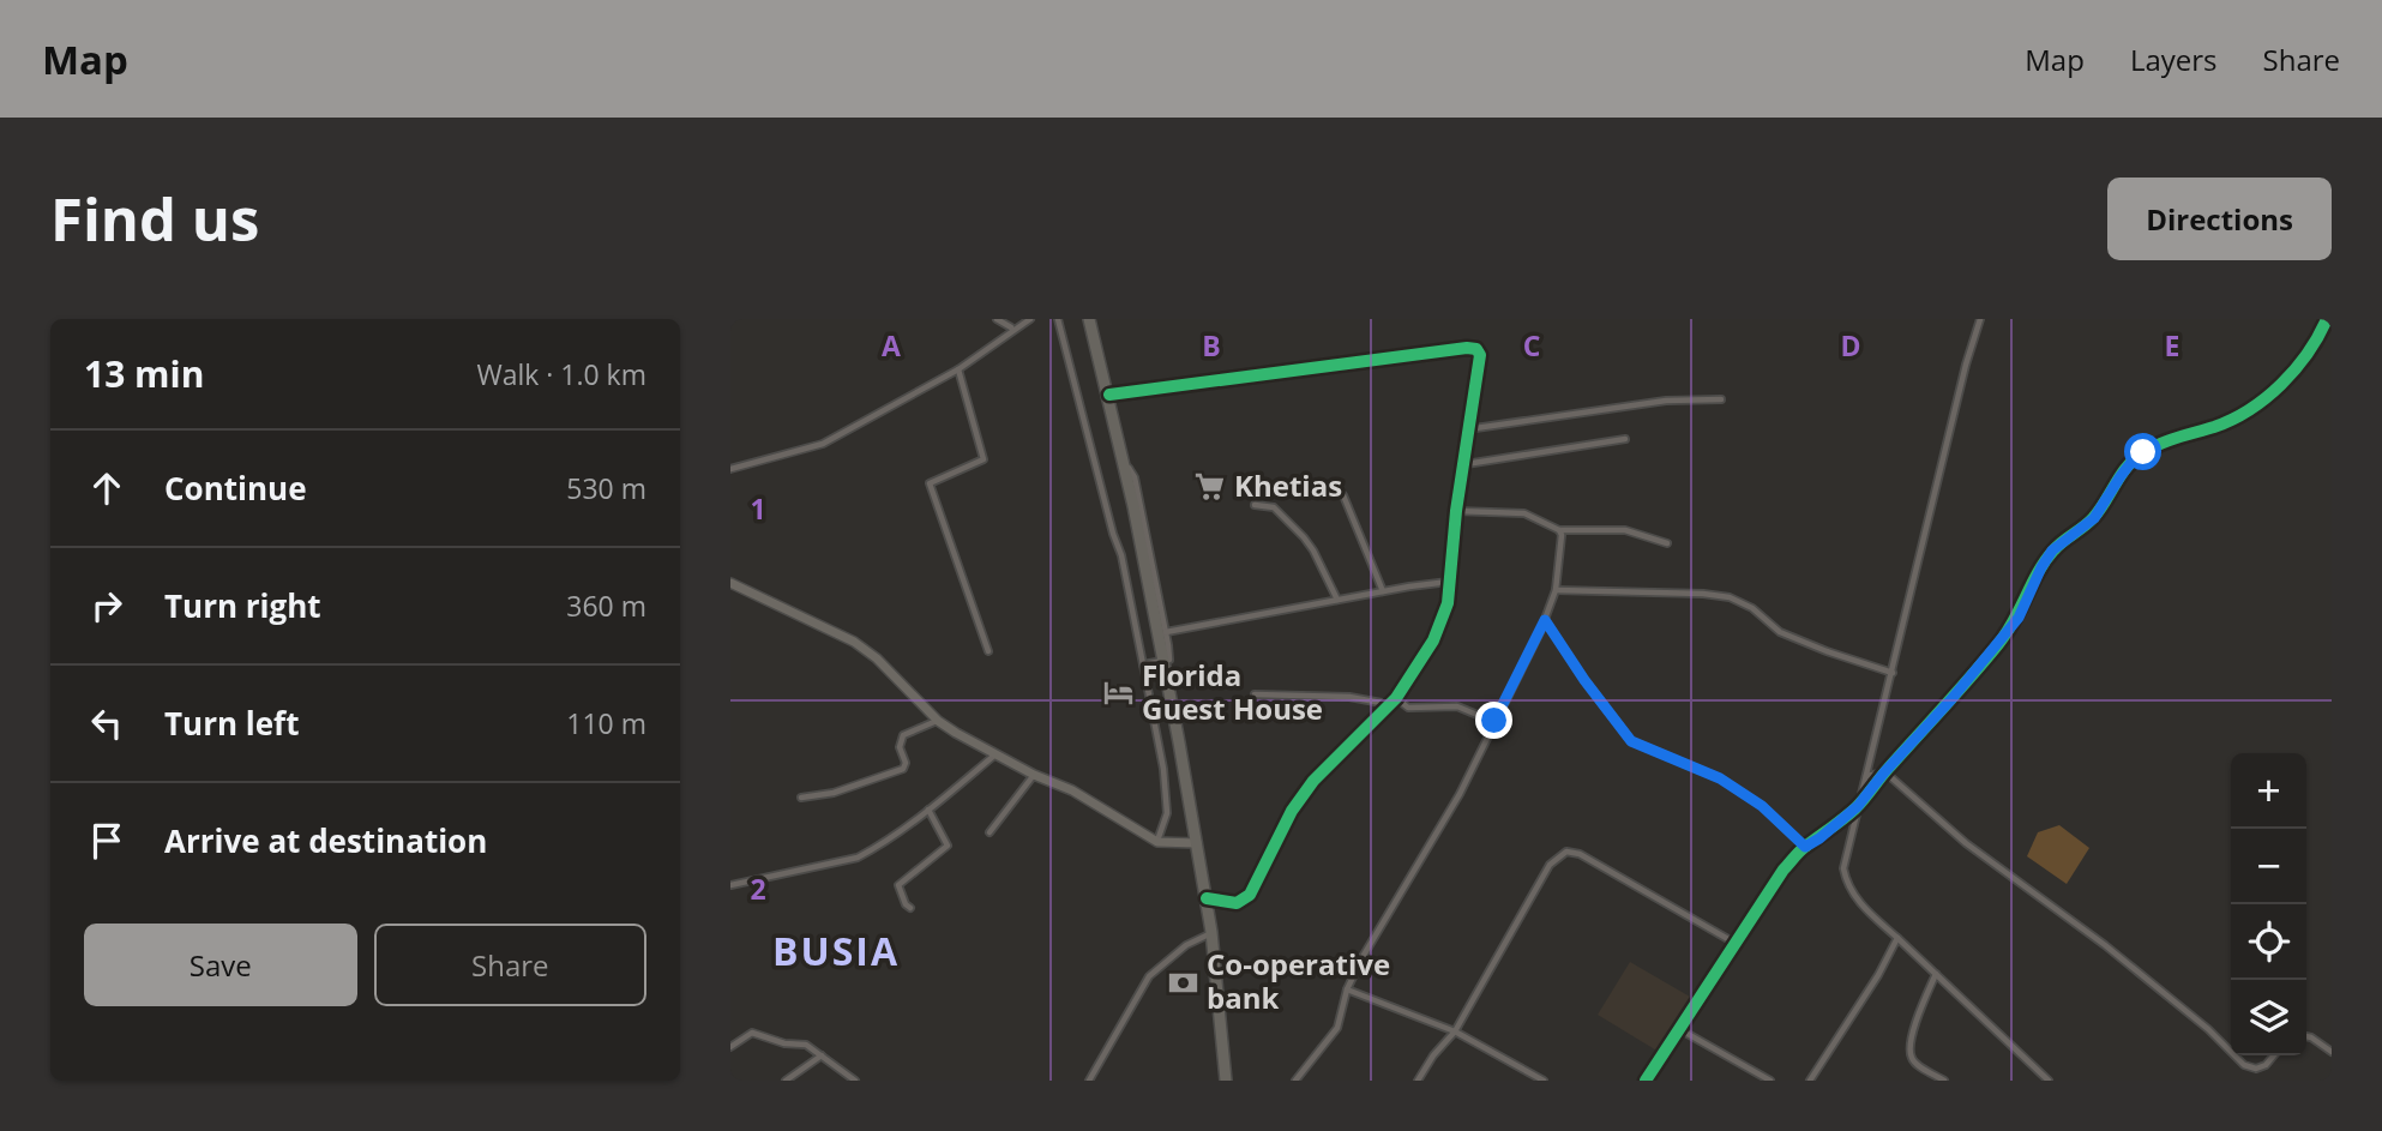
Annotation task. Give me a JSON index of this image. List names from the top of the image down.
{
  "districts": ["BUSIA"],
  "places": {
    "supermarket": ["Khetias"],
    "hotel": ["Florida Guest House"],
    "bank": ["Co-operative bank"]
  },
  "page": {
    "header": "Map",
    "nav": ["Map", "Layers", "Share"],
    "buttons": [
      "Directions",
      ["Save", "Share"]
    ],
    "title": "Find us",
    "heading": ["13 min", "Walk · 1.0 km"],
    "list": [
      ["Continue", "530 m"],
      ["Turn right", "360 m"],
      ["Turn left", "110 m"],
      "Arrive at destination"
    ],
    "map_buttons": ["+", "−"]
  },
  "grid": {
    "columns": [
      "A",
      "B",
      "C",
      "D",
      "E"
    ],
    "rows": ["1", "2"]
  }
}
